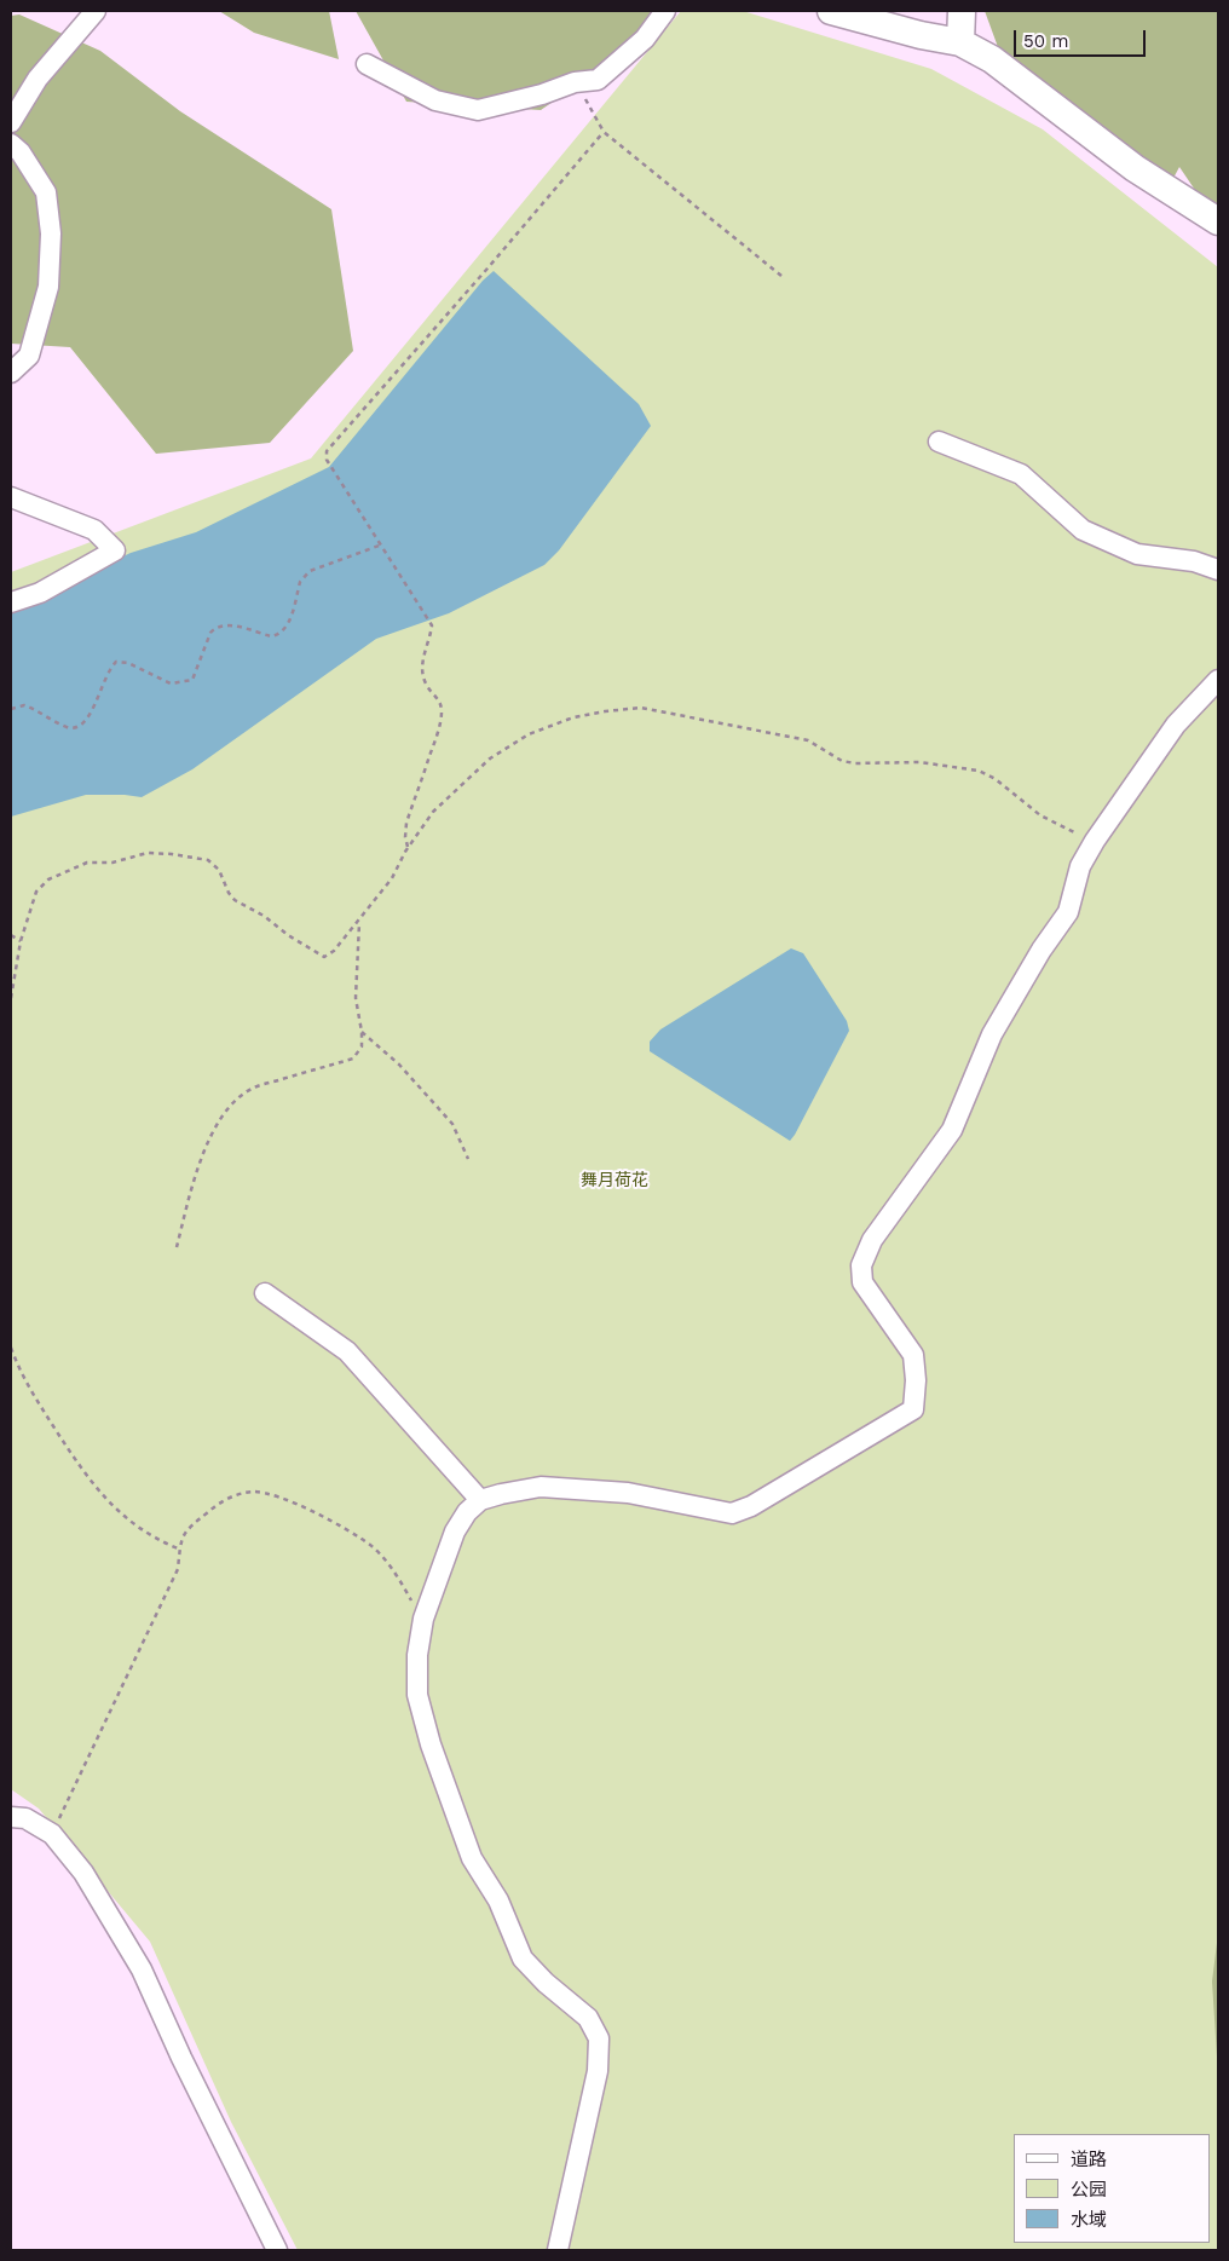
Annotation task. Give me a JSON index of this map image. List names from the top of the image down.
{
  "parks": ["舞月荷花"],
  "legend": ["道路", "公园", "水域"],
  "scale_bar": "50 m"
}
